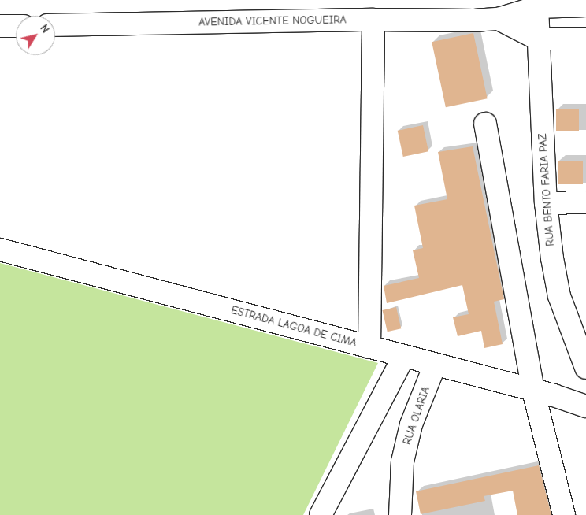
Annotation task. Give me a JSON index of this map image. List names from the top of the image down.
{
  "streets": {
    "street": [
      "AVENIDA VICENTE NOGUEIRA",
      "RUA BENTO FARIA PAZ",
      "ESTRADA LAGOA DE CIMA",
      "RUA OLARIA"
    ]
  },
  "crossings": [
    ["AVENIDA VICENTE NOGUEIRA", "RUA BENTO FARIA PAZ"],
    ["ESTRADA LAGOA DE CIMA", "RUA OLARIA"]
  ],
  "north": "top right"
}
